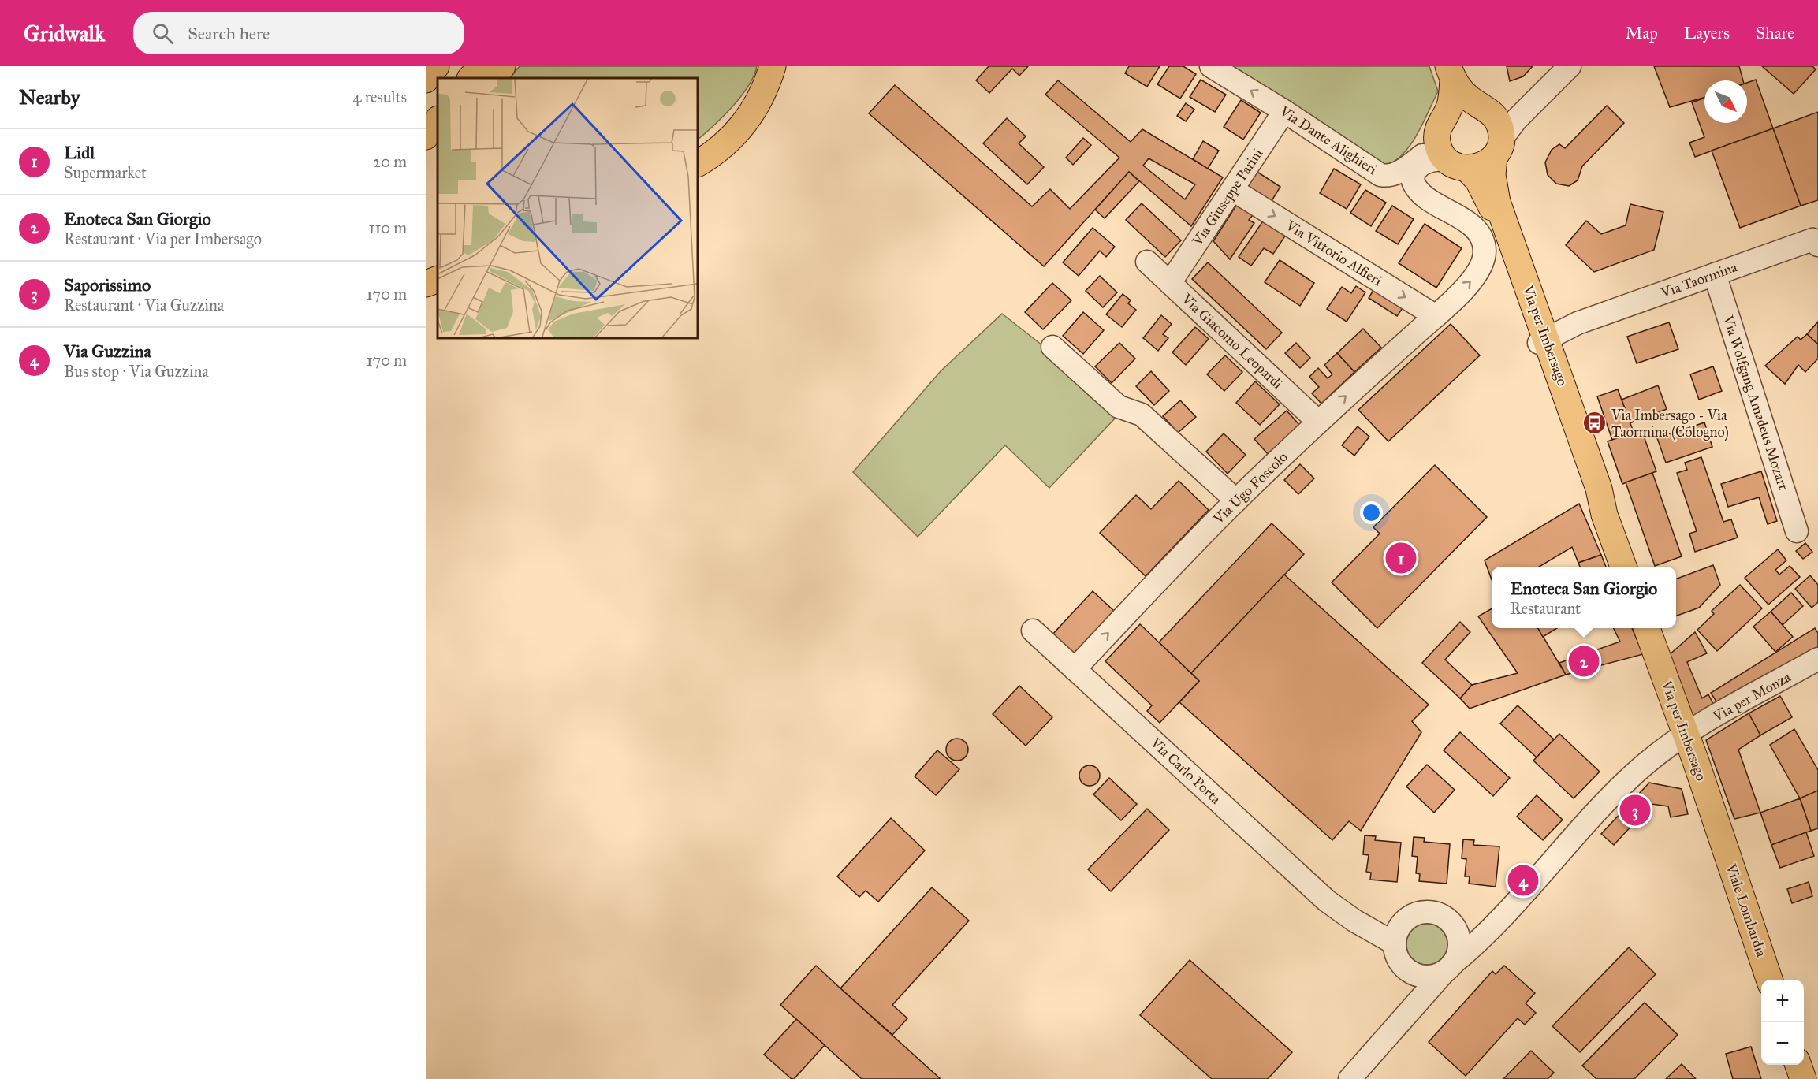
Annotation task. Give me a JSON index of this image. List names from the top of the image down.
{
  "streets": {
    "main road": ["Via per Imbersago", "Viale Lombardia"],
    "street": [
      "Via Dante Alighieri",
      "Via Giuseppe Parini",
      "Via Vittorio Alfieri",
      "Via Taormina",
      "Via Giacomo Leopardi",
      "Via Wolfgang Amadeus Mozart",
      "Via Ugo Foscolo",
      "Via per Monza",
      "Via Carlo Porta"
    ]
  },
  "crossings": [
    ["Via Dante Alighieri", "Via Giuseppe Parini"],
    ["Via Dante Alighieri", "Via per Imbersago"],
    ["Via Giuseppe Parini", "Via Vittorio Alfieri"],
    ["Via Giuseppe Parini", "Via Giacomo Leopardi"],
    ["Via Vittorio Alfieri", "Via Ugo Foscolo"],
    ["Via Taormina", "Via per Imbersago"],
    ["Via Taormina", "Via Wolfgang Amadeus Mozart"],
    ["Via per Imbersago", "Via per Monza"],
    ["Via per Imbersago", "Viale Lombardia"],
    ["Via Giacomo Leopardi", "Via Ugo Foscolo"],
    ["Via Ugo Foscolo", "Via Carlo Porta"]
  ],
  "one_way": ["Via Vittorio Alfieri", "Via Ugo Foscolo"],
  "places": {
    "bus stop": ["Via Imbersago - Via Taormina (Cologno)"]
  },
  "north": "bottom right",
  "page": {
    "header": "Gridwalk",
    "search": "Search here",
    "nav": ["Map", "Layers", "Share"],
    "heading": ["Nearby", "4 results"],
    "list": [
      {
        "mark": "1",
        "name": "Lidl",
        "note": "Supermarket",
        "value": "20 m"
      },
      {
        "mark": "2",
        "name": "Enoteca San Giorgio",
        "note": "Restaurant · Via per Imbersago",
        "value": "110 m"
      },
      {
        "mark": "3",
        "name": "Saporissimo",
        "note": "Restaurant · Via Guzzina",
        "value": "170 m"
      },
      {
        "mark": "4",
        "name": "Via Guzzina",
        "note": "Bus stop · Via Guzzina",
        "value": "170 m"
      }
    ],
    "pins": [
      "1",
      "2",
      "3",
      "4"
    ],
    "popup": ["Enoteca San Giorgio", "Restaurant"],
    "map_buttons": ["+", "−"]
  }
}
